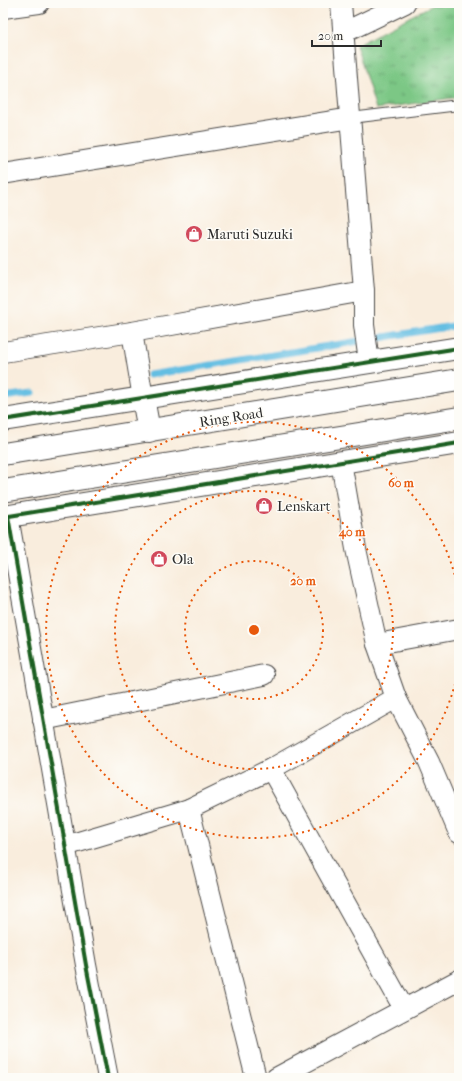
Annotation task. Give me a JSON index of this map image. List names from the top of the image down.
{
  "streets": {
    "main road": ["Ring Road"]
  },
  "places": {
    "shop": ["Maruti Suzuki", "Lenskart", "Ola"]
  },
  "scale_bar": "20 m",
  "rings": ["60 m", "40 m", "20 m"]
}
